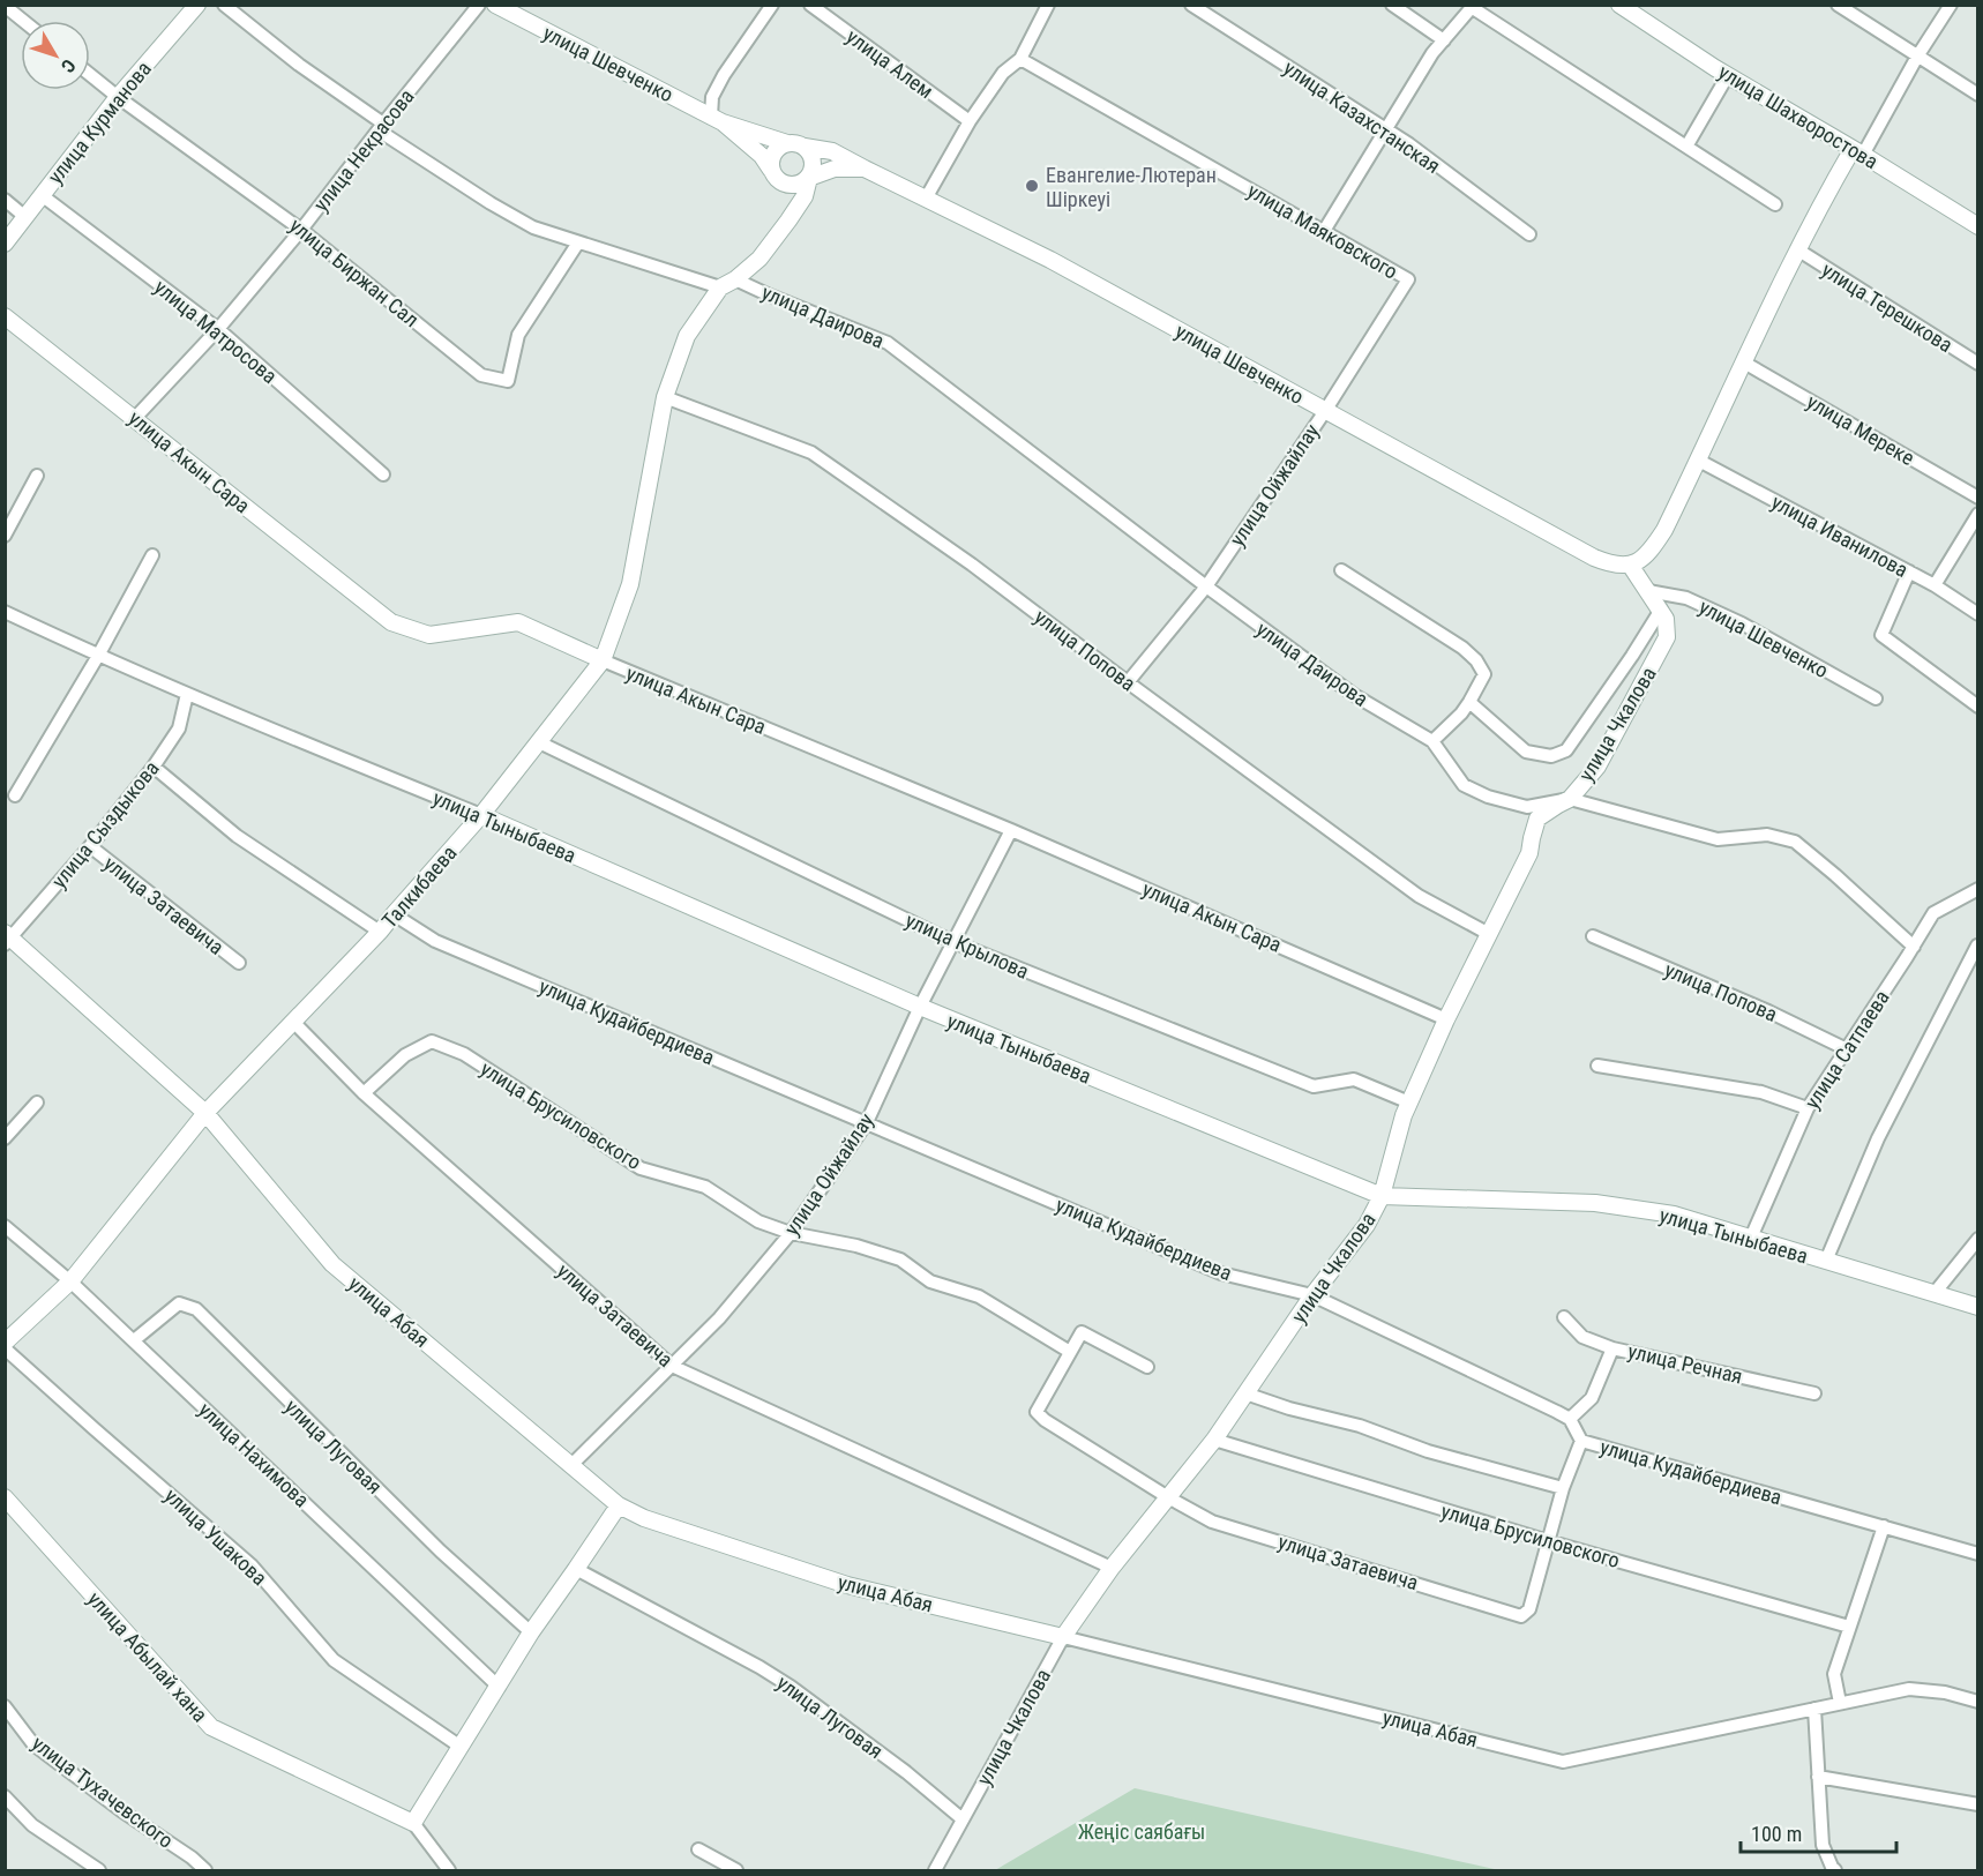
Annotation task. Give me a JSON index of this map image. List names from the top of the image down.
{
  "streets": {
    "street": [
      "улица Шевченко",
      "улица Алем",
      "улица Казахстанская",
      "улица Шахворостова",
      "улица Курманова",
      "улица Некрасова",
      "улица Маяковского",
      "улица Биржан Сал",
      "улица Терешкова",
      "улица Даирова",
      "улица Матросова",
      "улица Мереке",
      "улица Акын Сара",
      "улица Ойжайлау",
      "улица Иванилова",
      "улица Попова",
      "улица Чкалова",
      "улица Сыздыкова",
      "улица Тыныбаева",
      "Талкибаева",
      "улица Затаевича",
      "улица Крылова",
      "улица Кудайбердиева",
      "улица Сатпаева",
      "улица Брусиловского",
      "улица Абая",
      "улица Речная",
      "улица Луговая",
      "улица Нахимова",
      "улица Ушакова",
      "улица Абылай хана",
      "улица Тухачевского"
    ]
  },
  "crossings": [
    ["улица Шевченко", "улица Ойжайлау"],
    ["улица Шевченко", "улица Чкалова"],
    ["улица Шевченко", "Талкибаева"],
    ["улица Курманова", "улица Биржан Сал"],
    ["улица Курманова", "улица Матросова"],
    ["улица Некрасова", "улица Биржан Сал"],
    ["улица Некрасова", "улица Матросова"],
    ["улица Некрасова", "улица Акын Сара"],
    ["улица Маяковского", "улица Ойжайлау"],
    ["улица Даирова", "улица Ойжайлау"],
    ["улица Даирова", "улица Чкалова"],
    ["улица Даирова", "Талкибаева"],
    ["улица Даирова", "улица Сатпаева"],
    ["улица Акын Сара", "улица Ойжайлау"],
    ["улица Акын Сара", "улица Чкалова"],
    ["улица Акын Сара", "Талкибаева"],
    ["улица Ойжайлау", "улица Попова"],
    ["улица Ойжайлау", "улица Тыныбаева"],
    ["улица Ойжайлау", "улица Затаевича"],
    ["улица Ойжайлау", "улица Крылова"],
    ["улица Ойжайлау", "улица Кудайбердиева"],
    ["улица Ойжайлау", "улица Брусиловского"],
    ["улица Ойжайлау", "улица Абая"],
    ["улица Попова", "улица Чкалова"],
    ["улица Попова", "Талкибаева"],
    ["улица Попова", "улица Сатпаева"],
    ["улица Чкалова", "улица Тыныбаева"],
    ["улица Чкалова", "улица Затаевича"],
    ["улица Чкалова", "улица Крылова"],
    ["улица Чкалова", "улица Кудайбердиева"],
    ["улица Чкалова", "улица Брусиловского"],
    ["улица Чкалова", "улица Абая"],
    ["улица Чкалова", "улица Луговая"],
    ["улица Сыздыкова", "улица Тыныбаева"],
    ["улица Сыздыкова", "улица Затаевича"],
    ["улица Сыздыкова", "улица Абая"],
    ["улица Тыныбаева", "Талкибаева"],
    ["улица Тыныбаева", "улица Сатпаева"],
    ["Талкибаева", "улица Затаевича"],
    ["Талкибаева", "улица Крылова"],
    ["Талкибаева", "улица Кудайбердиева"],
    ["Талкибаева", "улица Абая"],
    ["Талкибаева", "улица Нахимова"],
    ["улица Затаевича", "улица Брусиловского"],
    ["улица Луговая", "улица Нахимова"]
  ],
  "parks": ["Жеңіс саябағы"],
  "places": ["Евангелие-Лютеран Шіркеуі"],
  "scale_bar": "100 m",
  "north": "bottom right"
}
